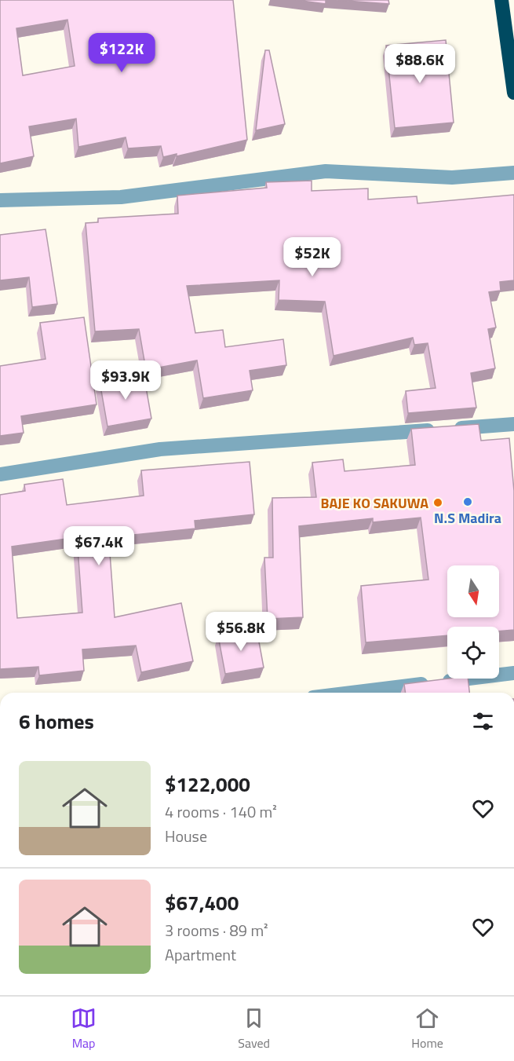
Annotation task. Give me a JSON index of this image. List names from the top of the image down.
{
  "places": ["N.S Madira", "BAJE KO SAKUWA"],
  "north": "bottom",
  "page": {
    "price": [
      "$122K",
      "$88.6K",
      "$52K",
      "$93.9K",
      "$67.4K",
      "$56.8K"
    ],
    "heading": "6 homes",
    "list": [
      {
        "name": "$122,000",
        "note": "4 rooms · 140 m² · House"
      },
      {
        "name": "$67,400",
        "note": "3 rooms · 89 m² · Apartment"
      }
    ],
    "tabs": ["Map", "Saved", "Home"]
  }
}
